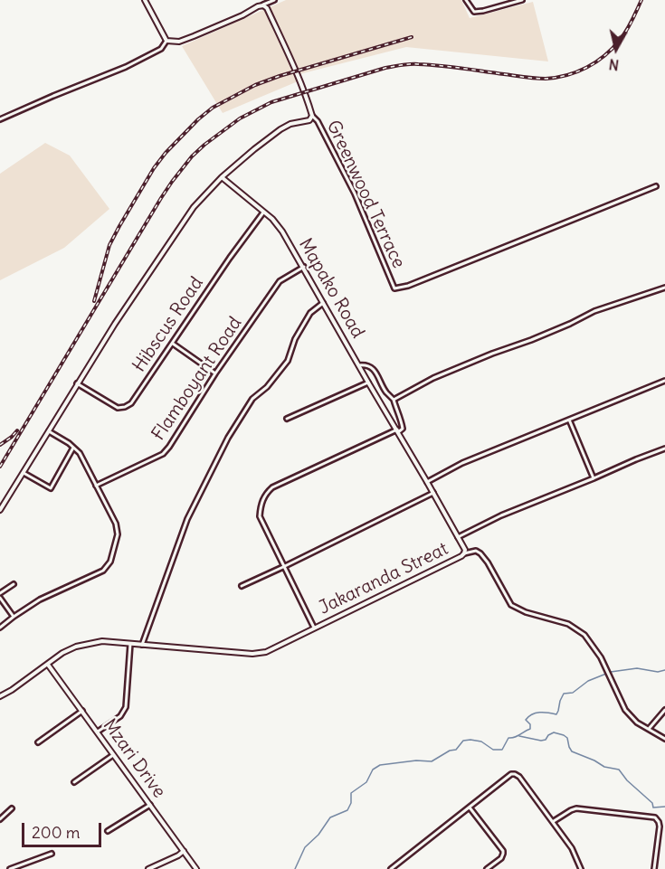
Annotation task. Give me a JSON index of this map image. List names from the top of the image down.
{
  "streets": {
    "street": [
      "Greenwood Terrace",
      "Mapako Road",
      "Hibscus Road",
      "Flamboyant Road",
      "Jakaranda Streat",
      "Mzari Drive"
    ]
  },
  "crossings": [
    ["Mapako Road", "Hibscus Road"],
    ["Mapako Road", "Flamboyant Road"],
    ["Mapako Road", "Jakaranda Streat"],
    ["Jakaranda Streat", "Mzari Drive"]
  ],
  "scale_bar": "200 m",
  "north": "bottom"
}
